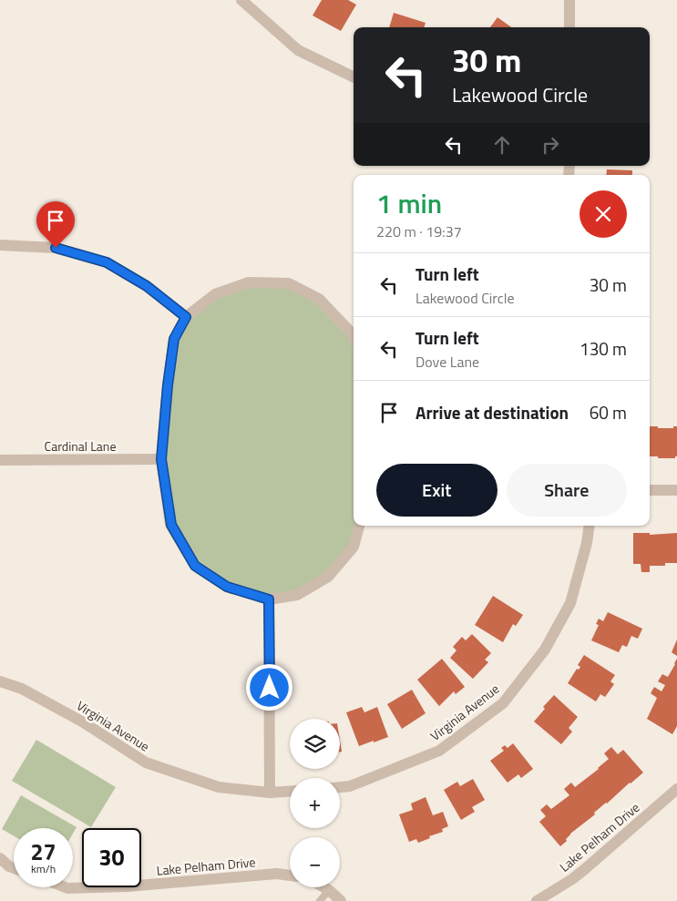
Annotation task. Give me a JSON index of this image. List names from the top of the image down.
{
  "streets": {
    "street": ["Cardinal Lane", "Virginia Avenue", "Lake Pelham Drive"]
  },
  "page": {
    "turn": ["30 m", "Lakewood Circle"],
    "heading": ["1 min", "220 m · 19:37"],
    "list": [
      {
        "name": "Turn left",
        "note": "Lakewood Circle",
        "value": "30 m"
      },
      {
        "name": "Turn left",
        "note": "Dove Lane",
        "value": "130 m"
      },
      {
        "name": "Arrive at destination",
        "value": "60 m"
      }
    ],
    "buttons": ["Exit", "Share"],
    "map_buttons": ["+", "−"],
    "speed": "27 km/h",
    "limit": "30"
  }
}
